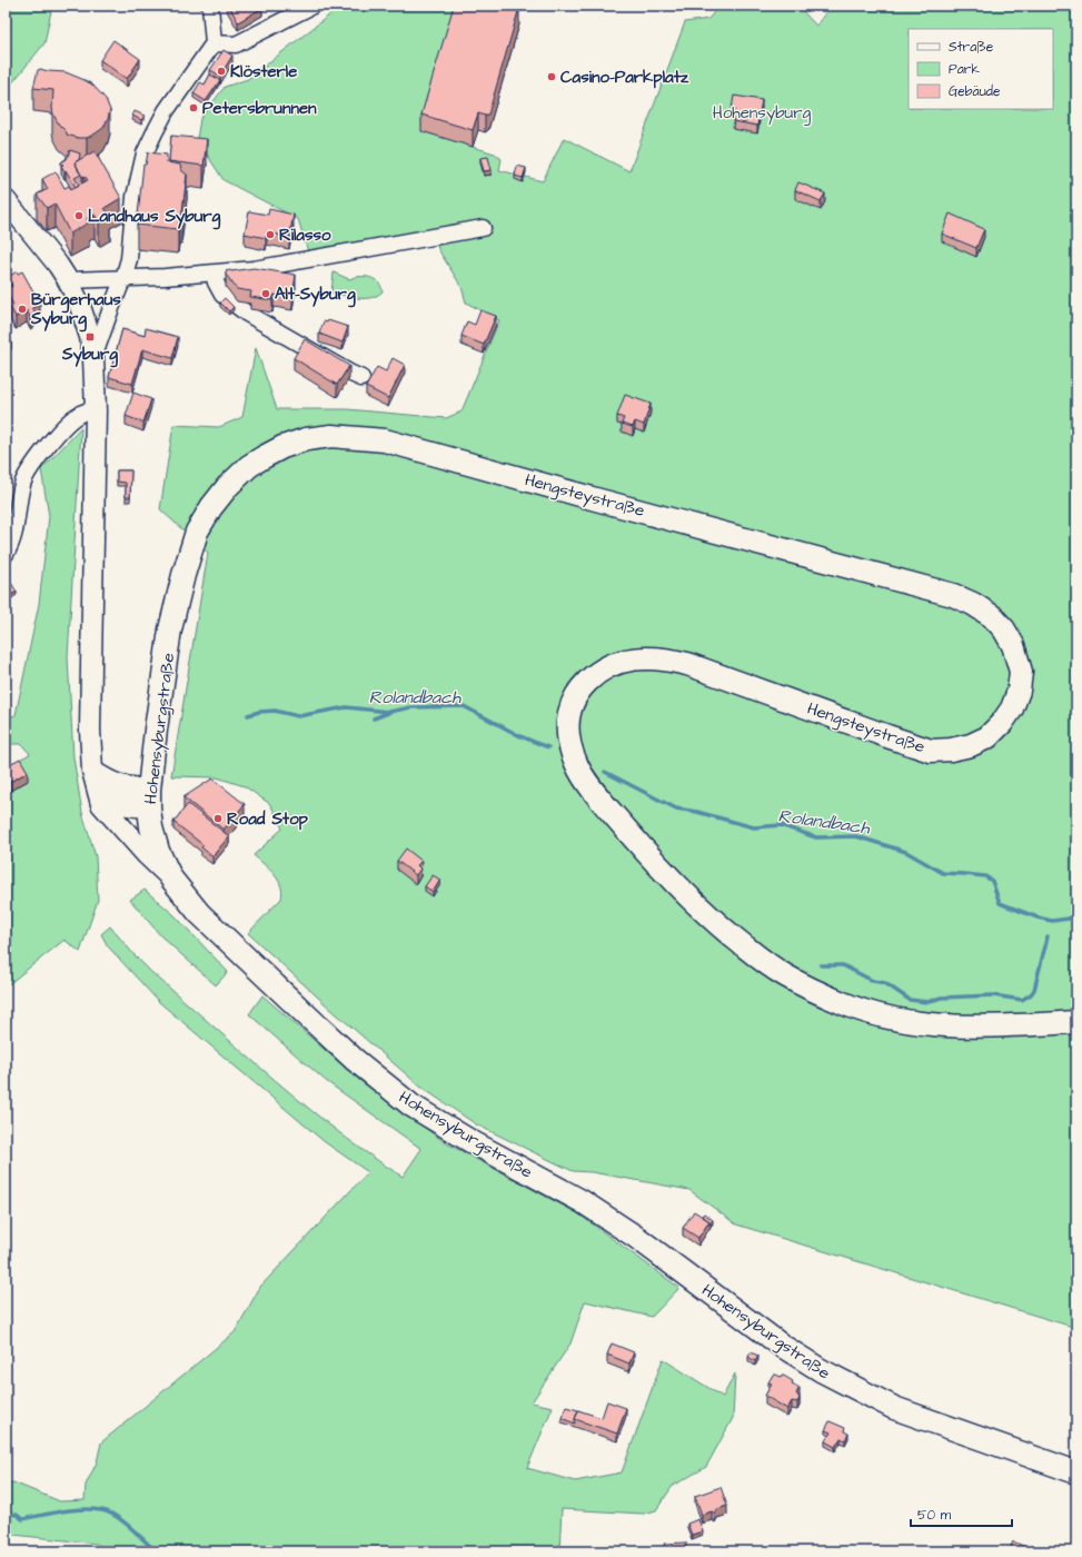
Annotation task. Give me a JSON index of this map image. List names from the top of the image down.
{
  "streets": {
    "main road": ["Hengsteystraße", "Hohensyburgstraße"]
  },
  "crossings": [
    ["Hengsteystraße", "Hohensyburgstraße"]
  ],
  "water": ["Rolandbach"],
  "parks": ["Hohensyburg"],
  "places": {
    "other": [
      "Klösterle",
      "Casino-Parkplatz",
      "Petersbrunnen",
      "Landhaus Syburg",
      "Rilasso",
      "Alt-Syburg",
      "Bürgerhaus Syburg",
      "Road Stop"
    ],
    "transit": ["Syburg"]
  },
  "legend": ["Straße", "Park", "Gebäude"],
  "scale_bar": "50 m"
}
